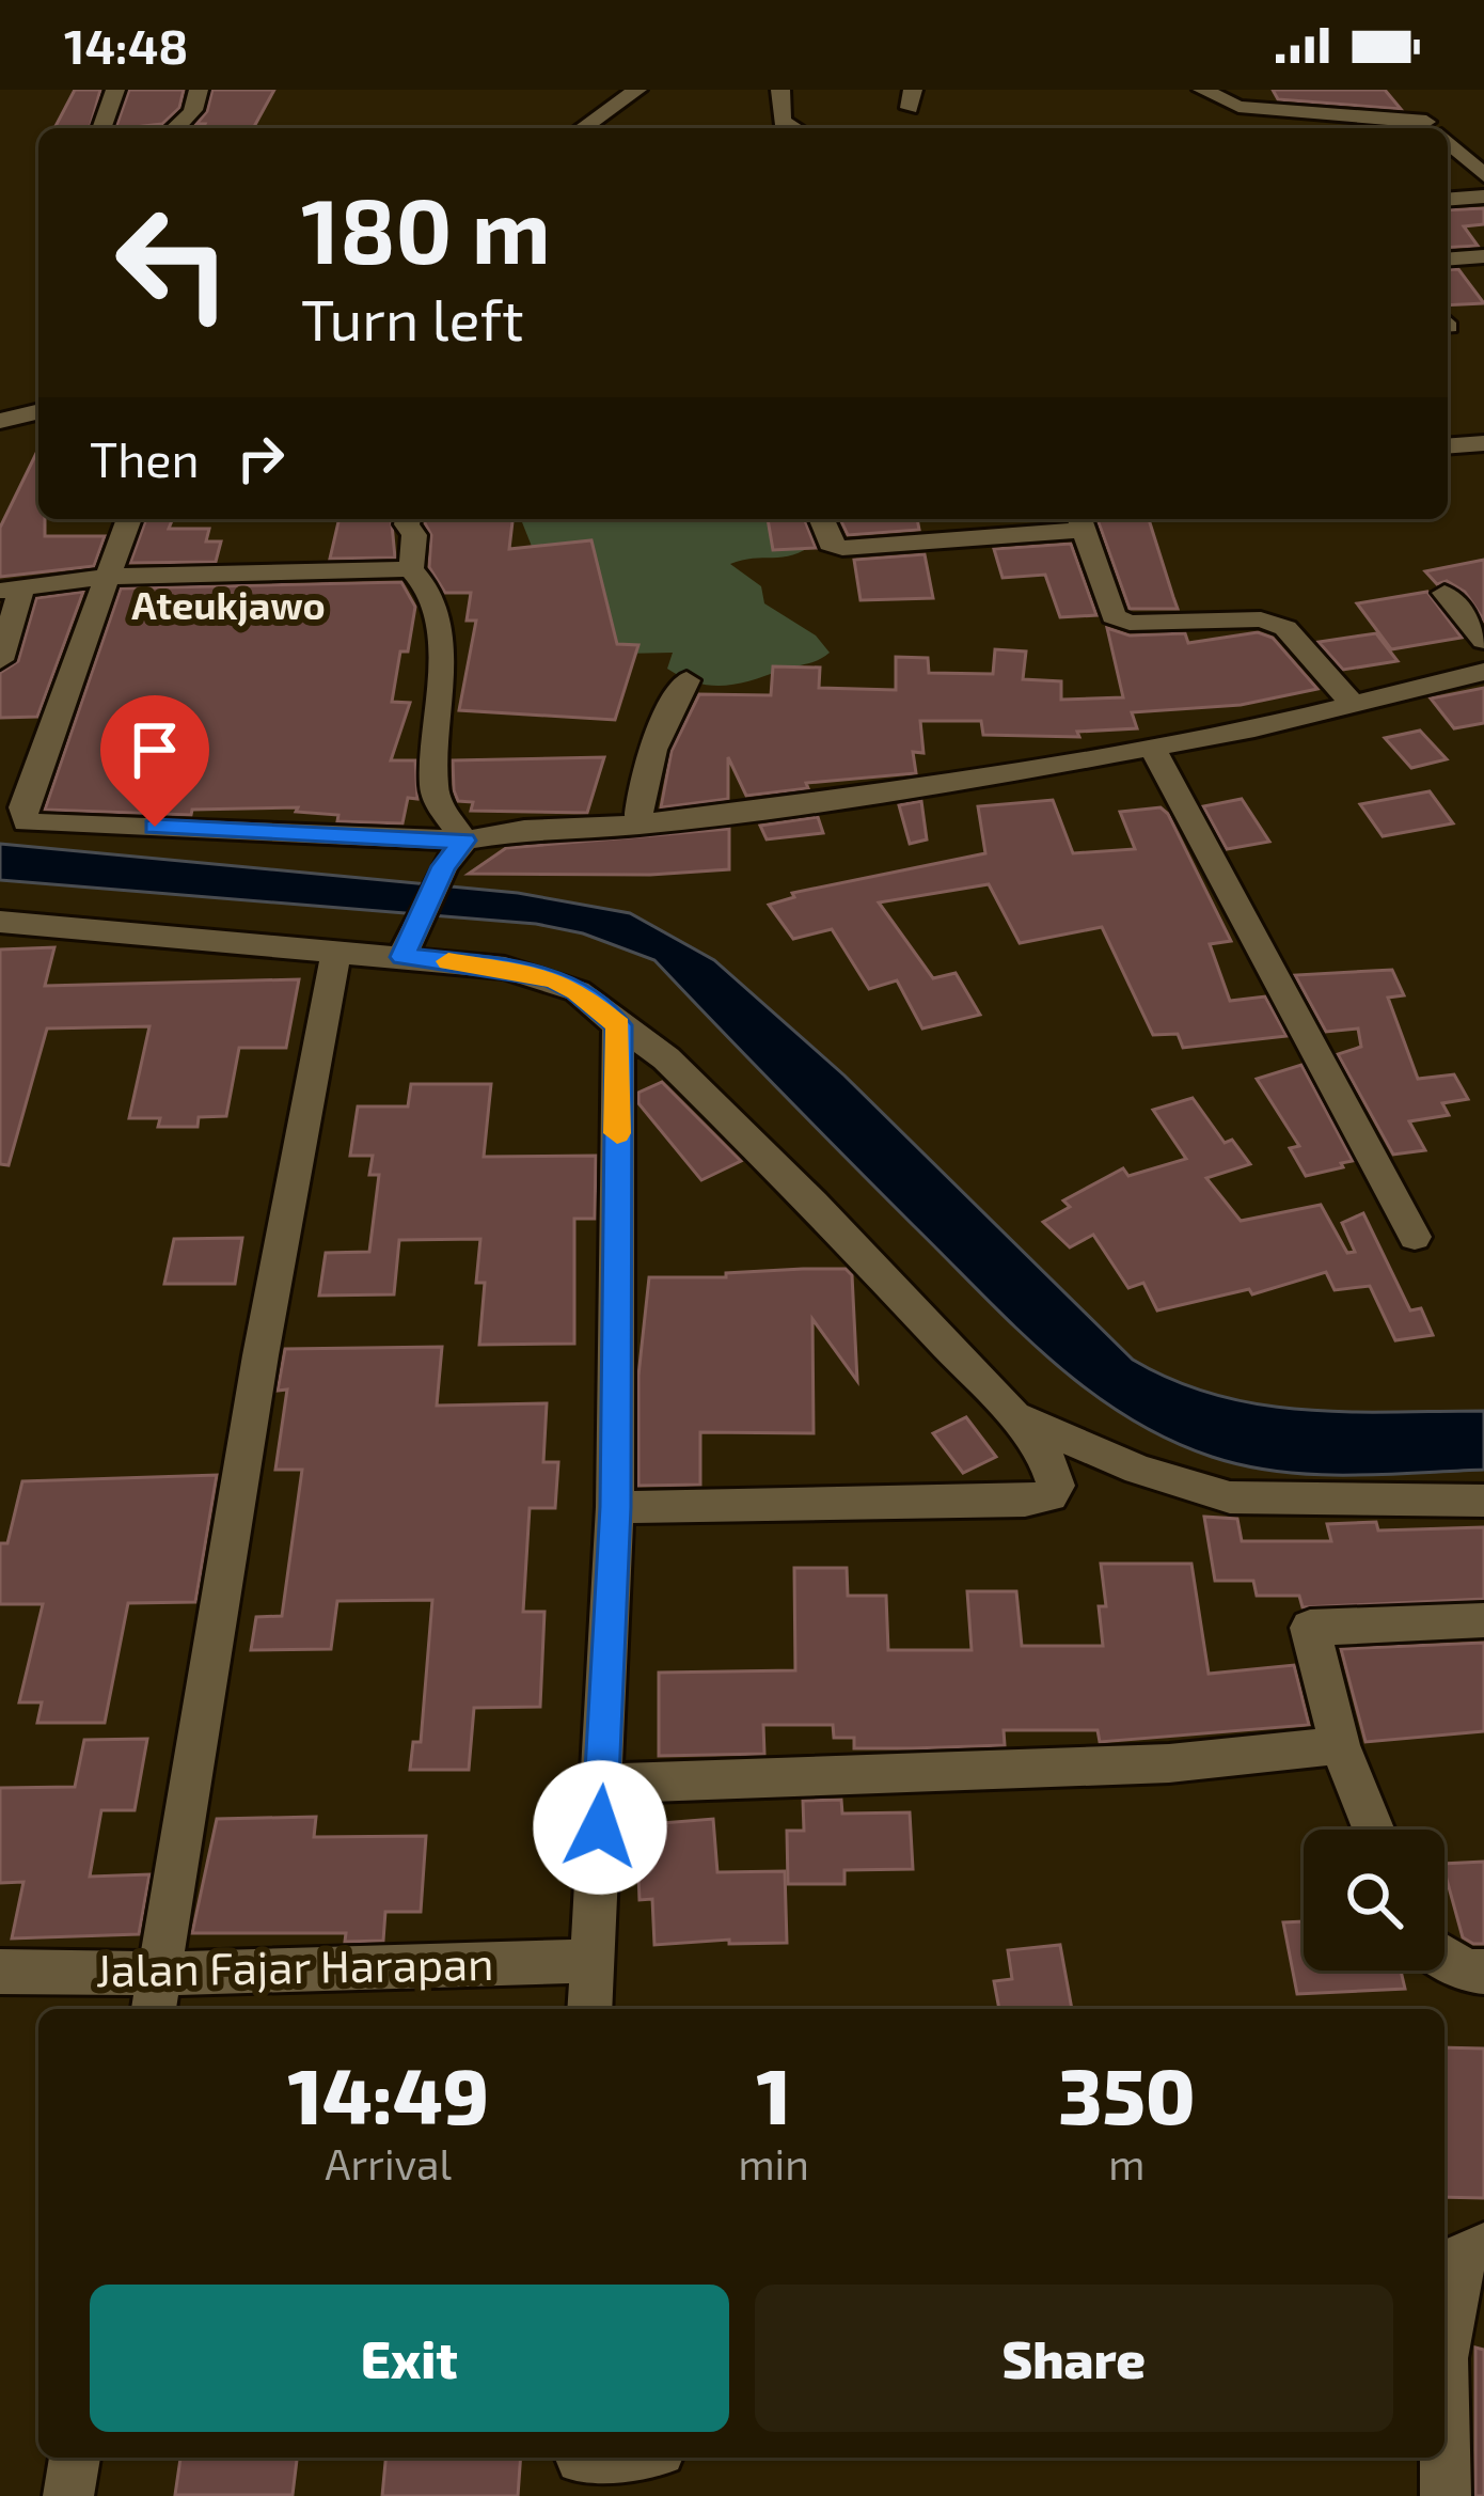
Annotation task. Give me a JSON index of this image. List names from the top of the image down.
{
  "streets": {
    "street": ["Jalan Fajar Harapan"]
  },
  "districts": ["Ateukjawo"],
  "page": {
    "status": "14:48",
    "turn": ["180 m", "Turn left"],
    "then": "Then",
    "eta": [
      "14:49",
      "Arrival",
      "1",
      "min",
      "350",
      "m"
    ],
    "buttons": ["Exit", "Share"]
  }
}
